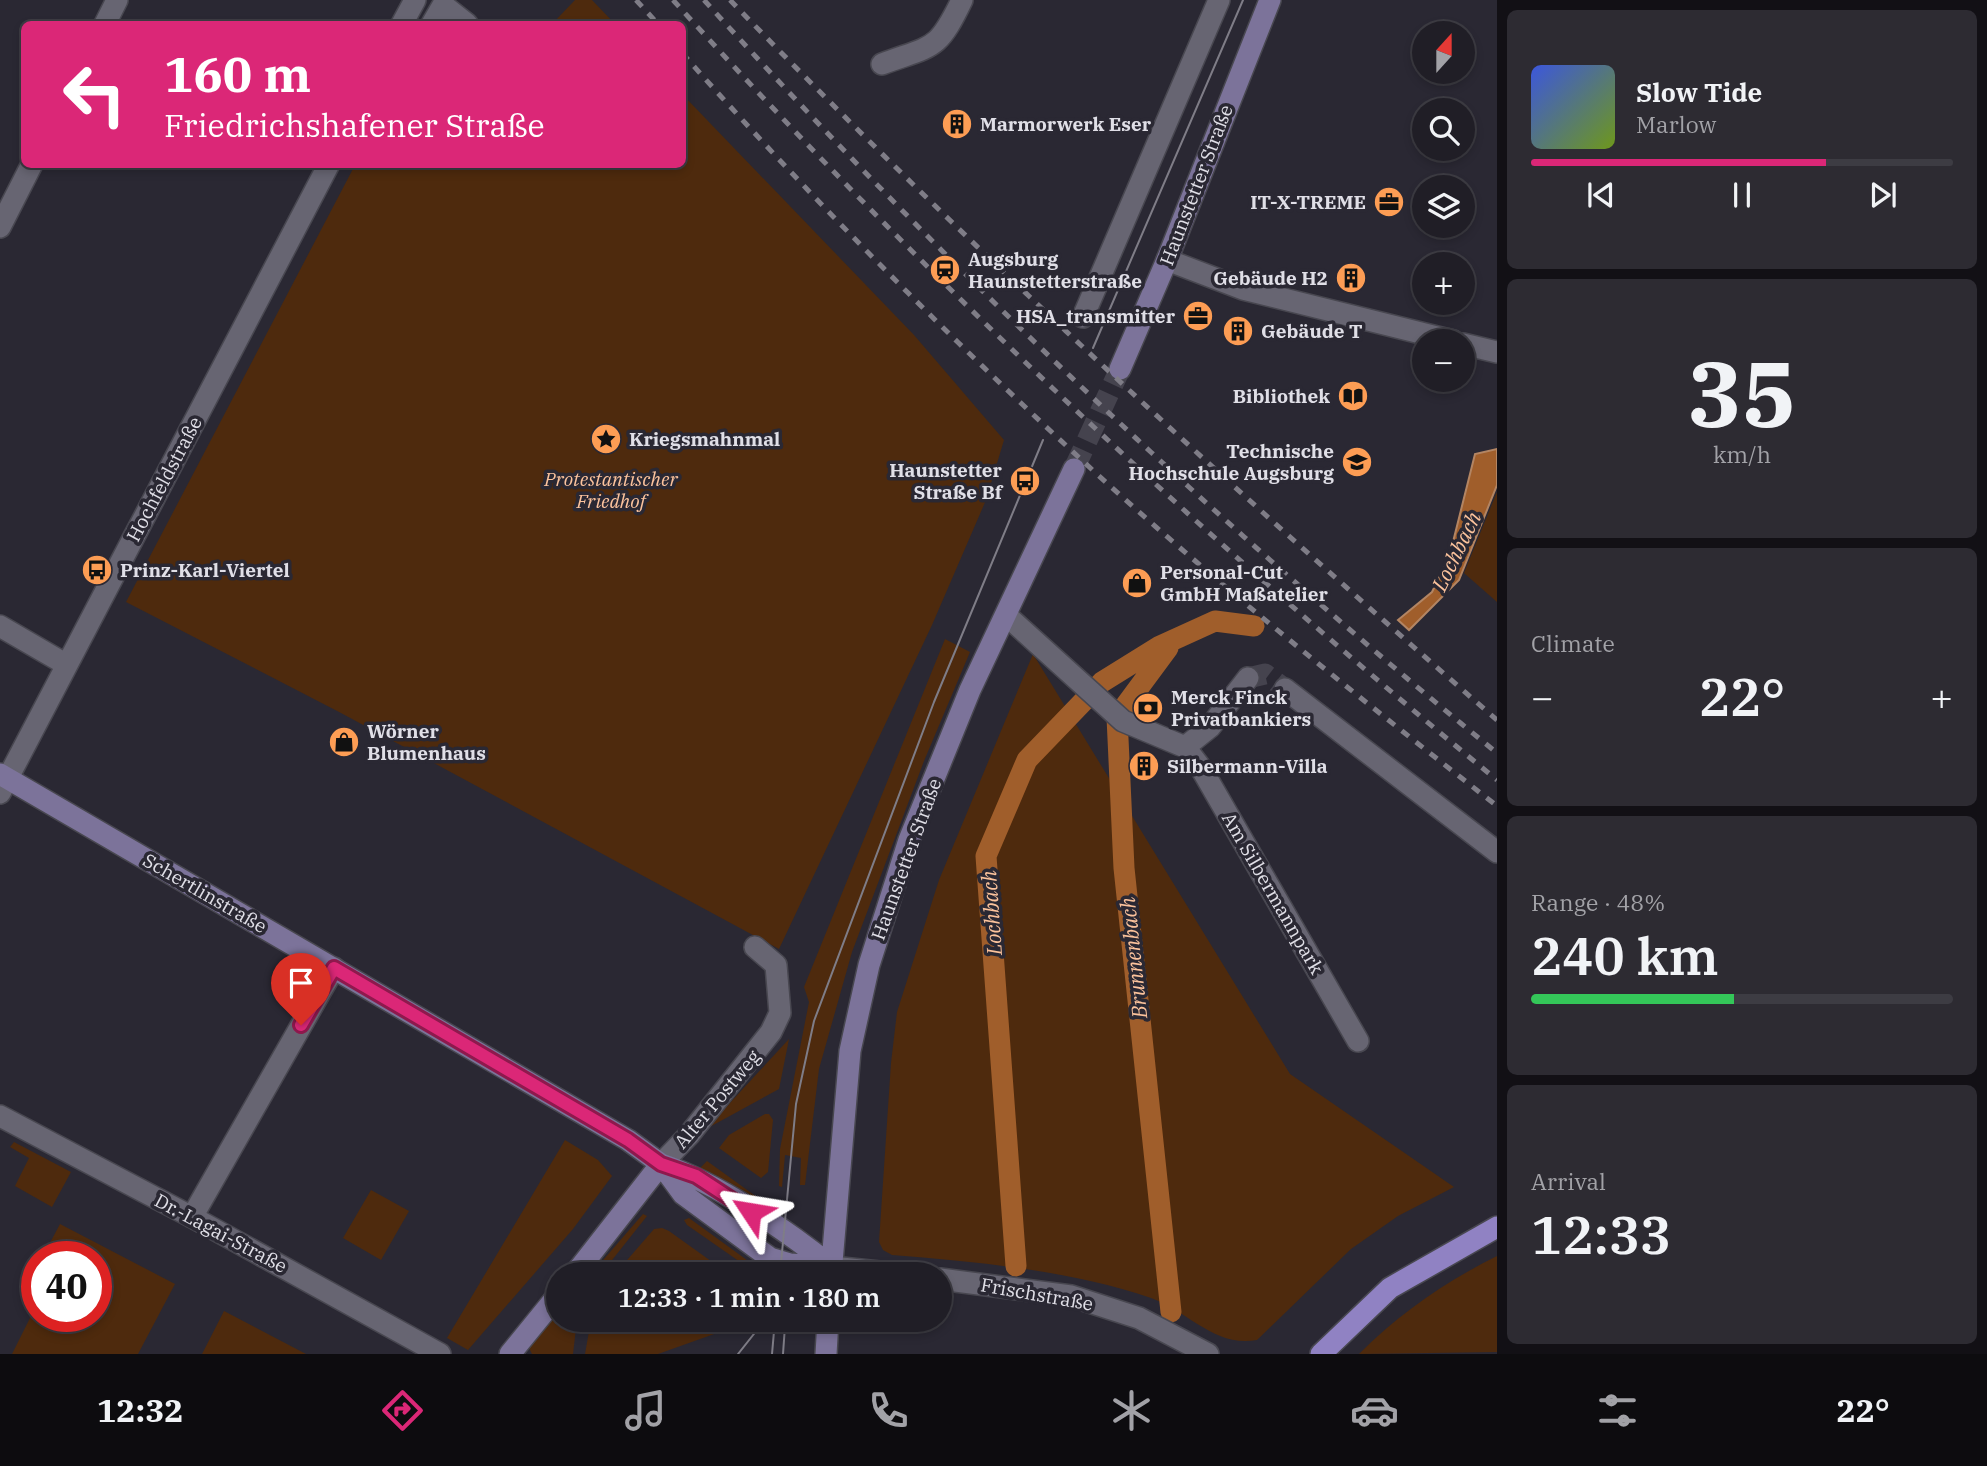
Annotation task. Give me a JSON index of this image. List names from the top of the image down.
{
  "streets": {
    "street": [
      "Haunstetter Straße",
      "Hochfeldstraße",
      "Schertlinstraße",
      "Am Silbermannpark",
      "Alter Postweg",
      "Dr.-Lagai-Straße",
      "Frischstraße"
    ]
  },
  "crossings": [
    ["Hochfeldstraße", "Schertlinstraße"],
    ["Schertlinstraße", "Alter Postweg"]
  ],
  "water": ["Lochbach", "Brunnenbach"],
  "parks": ["Protestantischer Friedhof"],
  "places": {
    "building": [
      "Marmorwerk Eser",
      "Gebäude H2",
      "Gebäude T",
      "Silbermann-Villa"
    ],
    "office": ["IT-X-TREME", "HSA_transmitter"],
    "station": ["Augsburg Haunstetterstraße"],
    "library": ["Bibliothek"],
    "place": ["Kriegsmahnmal"],
    "school or university": ["Technische Hochschule Augsburg"],
    "bus stop": ["Haunstetter Straße Bf", "Prinz-Karl-Viertel"],
    "shop": ["Personal-Cut GmbH Maßatelier", "Wörner Blumenhaus"],
    "bank": ["Merck Finck Privatbankiers"]
  },
  "north": "top",
  "page": {
    "map_buttons": ["+", "−"],
    "turn": ["160 m", "Friedrichshafener Straße"],
    "song": ["Slow Tide", "Marlow"],
    "tile": [
      ["35", "km/h"],
      "Climate",
      ["Range · 48%", "240 km"],
      ["Arrival", "12:33"]
    ],
    "heat": ["−", "22°", "+"],
    "limit": "40",
    "trip": "12:33 · 1 min · 180 m",
    "tabs": ["12:32", "22°"]
  }
}
